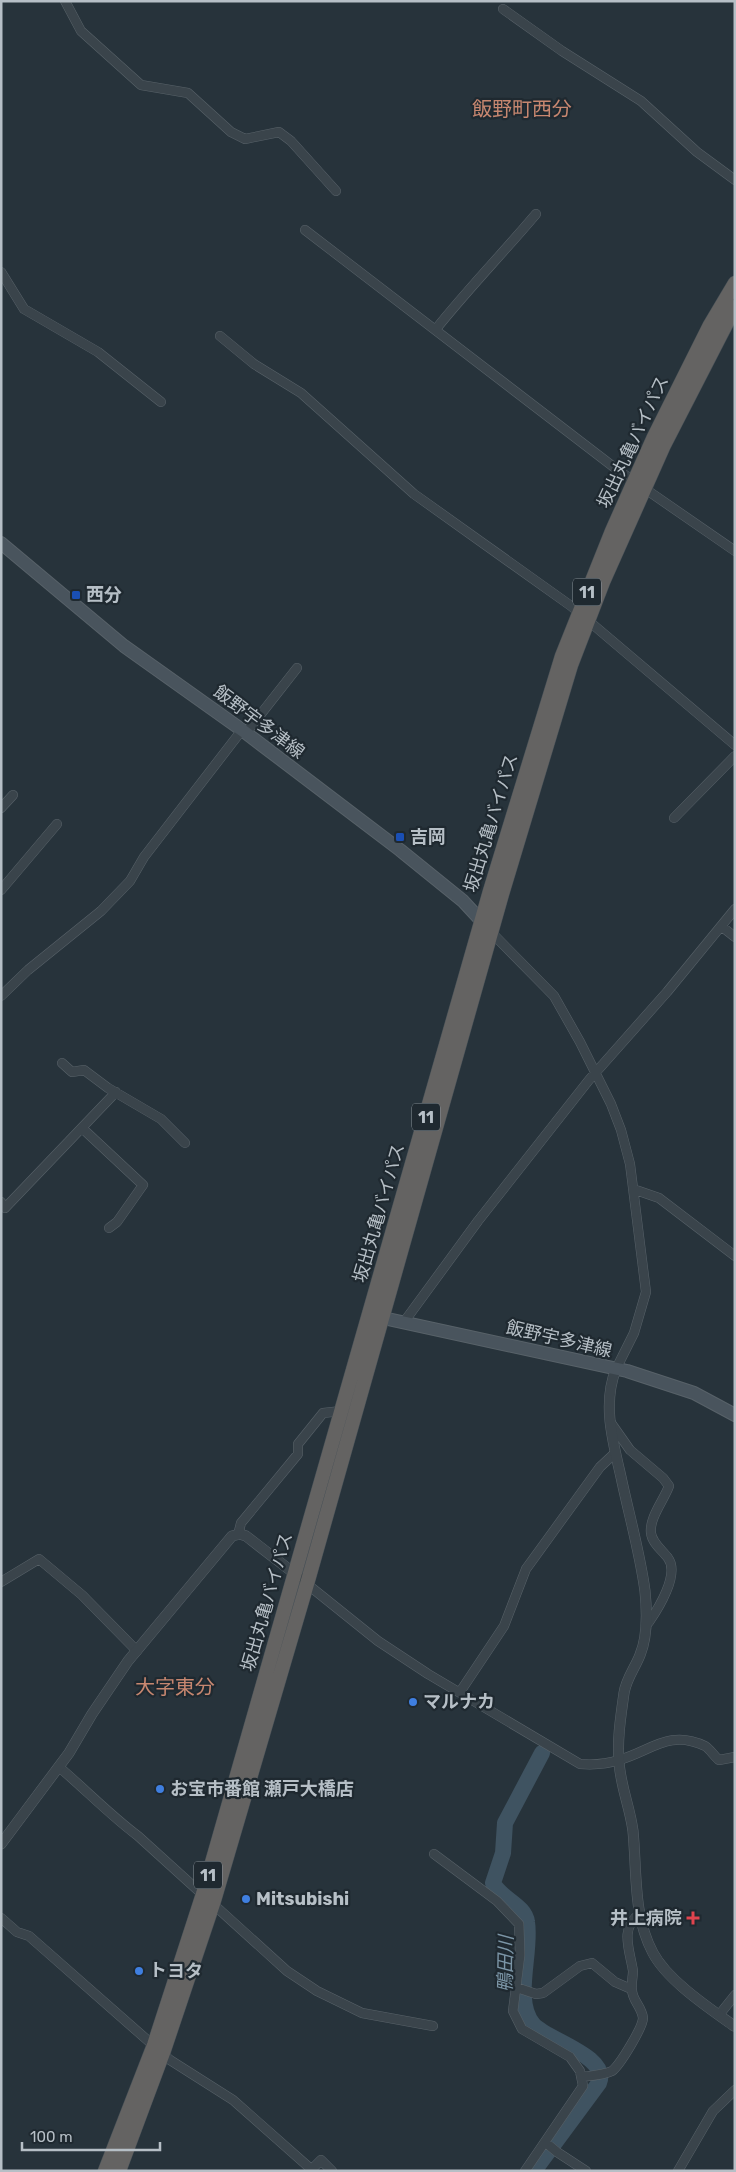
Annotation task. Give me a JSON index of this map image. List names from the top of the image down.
{
  "streets": {
    "highway": ["坂出丸亀バイパス", "11"],
    "main road": ["飯野宇多津線"]
  },
  "crossings": [
    ["坂出丸亀バイパス", "飯野宇多津線"]
  ],
  "districts": ["飯野町西分", "大字東分"],
  "water": ["鴨田川"],
  "places": {
    "transit": ["西分", "吉岡"],
    "other": [
      "マルナカ",
      "お宝市番館 瀬戸大橋店",
      "Mitsubishi",
      "トヨタ"
    ],
    "health": ["井上病院"]
  },
  "scale_bar": "100 m"
}
